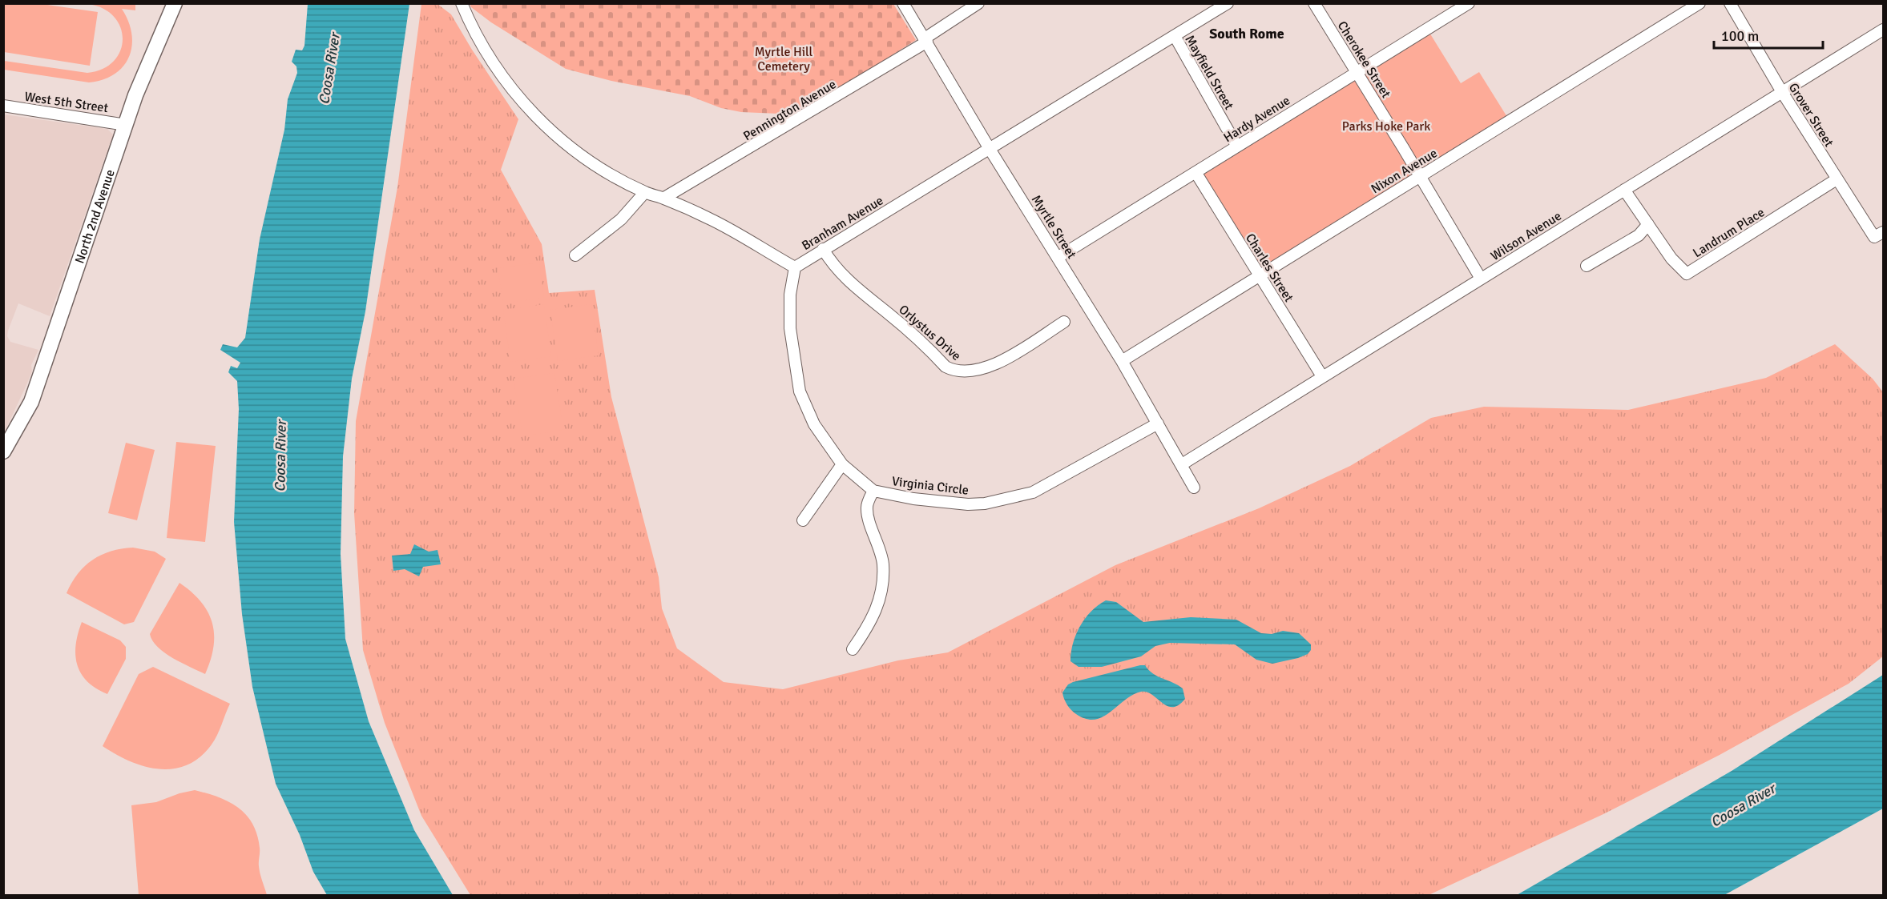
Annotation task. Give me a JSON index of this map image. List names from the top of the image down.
{
  "streets": {
    "main road": ["North 2nd Avenue"],
    "street": [
      "Cherokee Street",
      "Mayfield Street",
      "West 5th Street",
      "Pennington Avenue",
      "Grover Street",
      "Hardy Avenue",
      "Nixon Avenue",
      "Branham Avenue",
      "Myrtle Street",
      "Landrum Place",
      "Wilson Avenue",
      "Charles Street",
      "Orlystus Drive",
      "Virginia Circle"
    ]
  },
  "crossings": [
    ["Cherokee Street", "Hardy Avenue"],
    ["Cherokee Street", "Nixon Avenue"],
    ["Cherokee Street", "Wilson Avenue"],
    ["Mayfield Street", "Hardy Avenue"],
    ["Mayfield Street", "Branham Avenue"],
    ["West 5th Street", "North 2nd Avenue"],
    ["Pennington Avenue", "Branham Avenue"],
    ["Pennington Avenue", "Myrtle Street"],
    ["Grover Street", "Landrum Place"],
    ["Grover Street", "Wilson Avenue"],
    ["Hardy Avenue", "Myrtle Street"],
    ["Hardy Avenue", "Charles Street"],
    ["Nixon Avenue", "Myrtle Street"],
    ["Nixon Avenue", "Charles Street"],
    ["Branham Avenue", "Myrtle Street"],
    ["Branham Avenue", "Orlystus Drive"],
    ["Branham Avenue", "Virginia Circle"],
    ["Myrtle Street", "Wilson Avenue"],
    ["Myrtle Street", "Virginia Circle"],
    ["Wilson Avenue", "Charles Street"]
  ],
  "districts": ["South Rome"],
  "water": ["Coosa River"],
  "parks": ["Myrtle Hill Cemetery", "Parks Hoke Park"],
  "scale_bar": "100 m"
}
